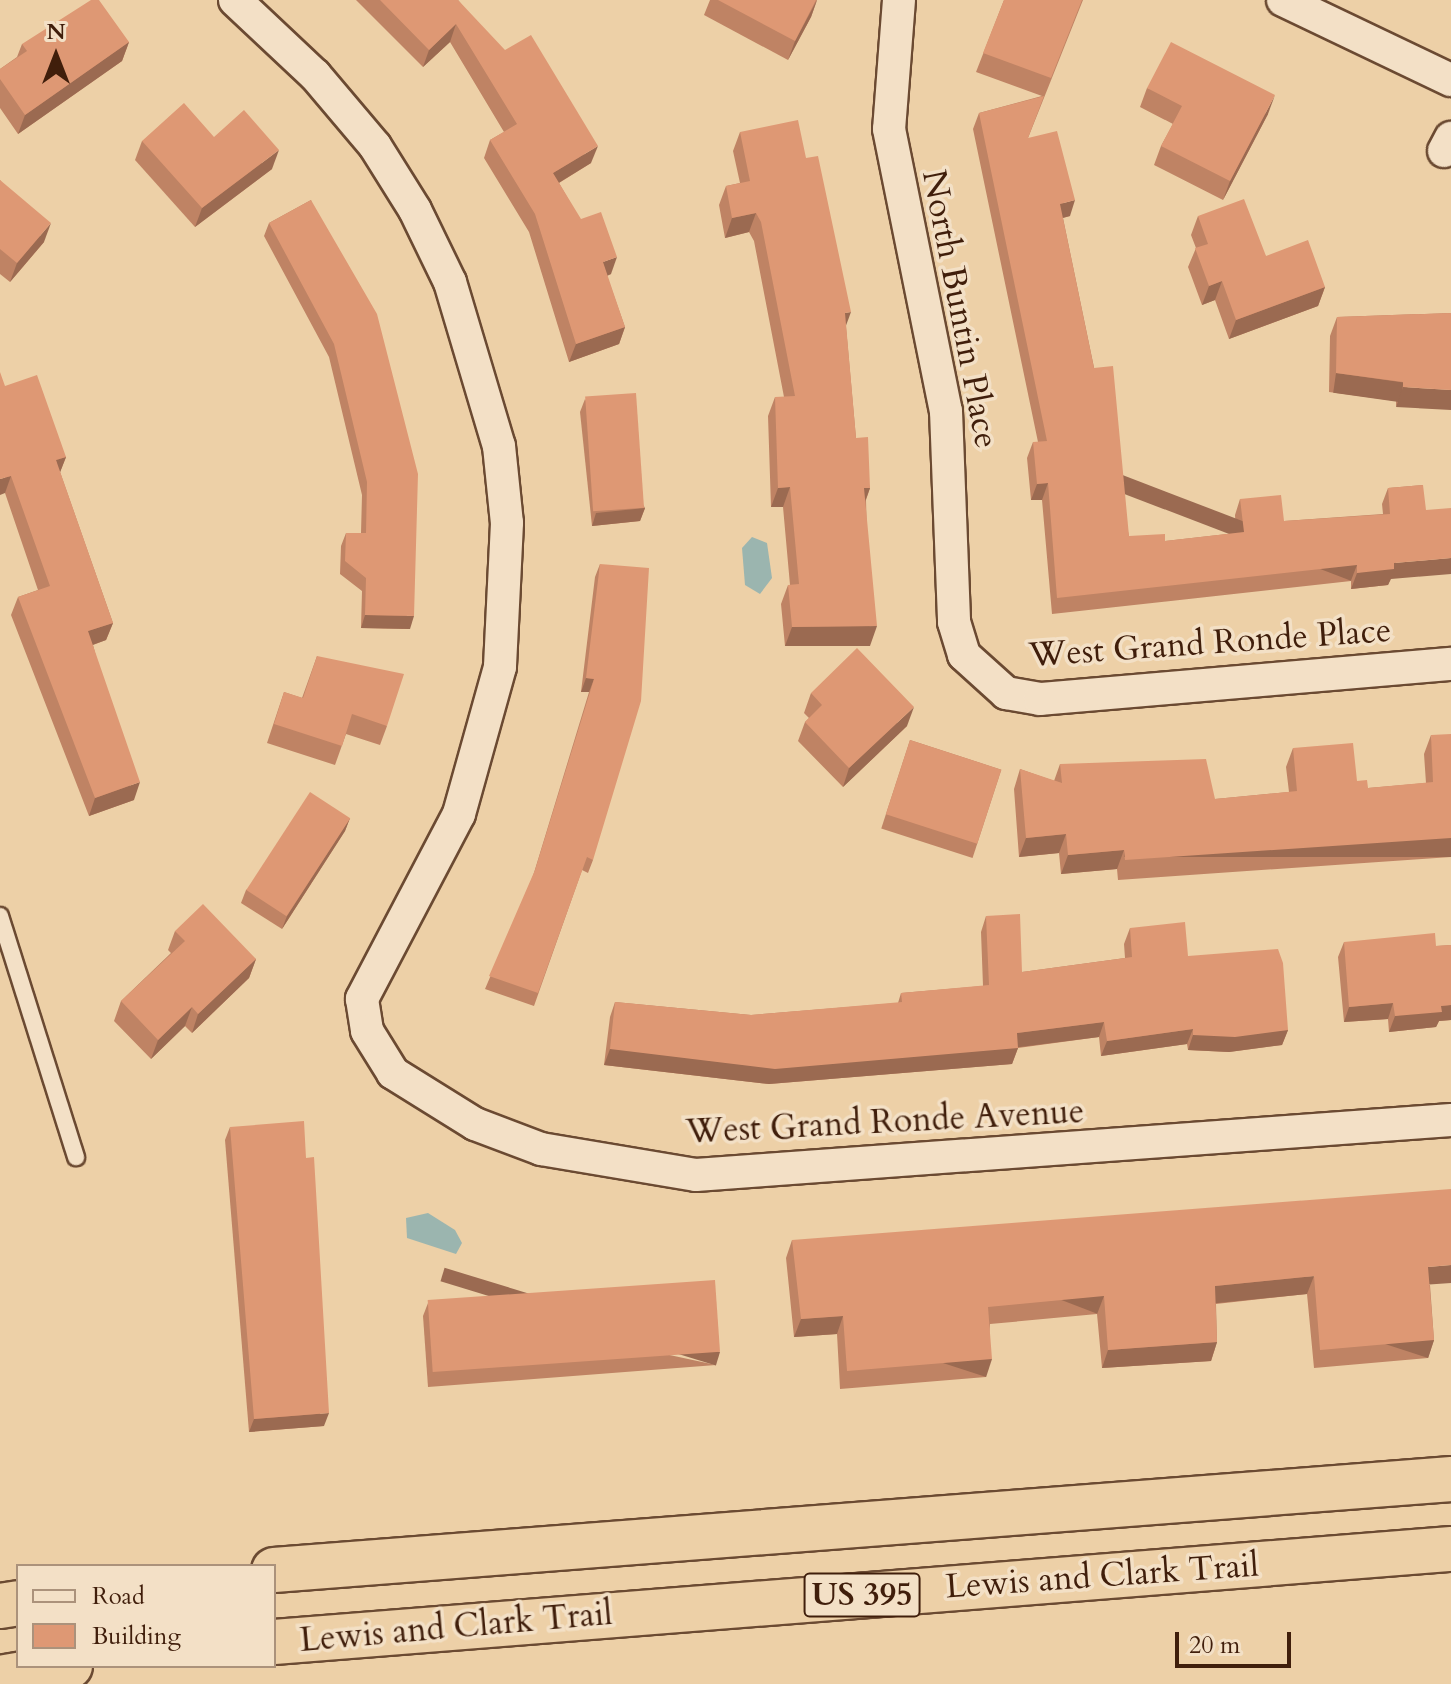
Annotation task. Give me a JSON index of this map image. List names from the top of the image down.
{
  "streets": {
    "highway": ["Lewis and Clark Trail", "US 395"],
    "street": ["North Buntin Place", "West Grand Ronde Place", "West Grand Ronde Avenue"]
  },
  "crossings": [
    ["North Buntin Place", "West Grand Ronde Place"]
  ],
  "legend": ["Road", "Building"],
  "scale_bar": "20 m",
  "north": "top"
}
